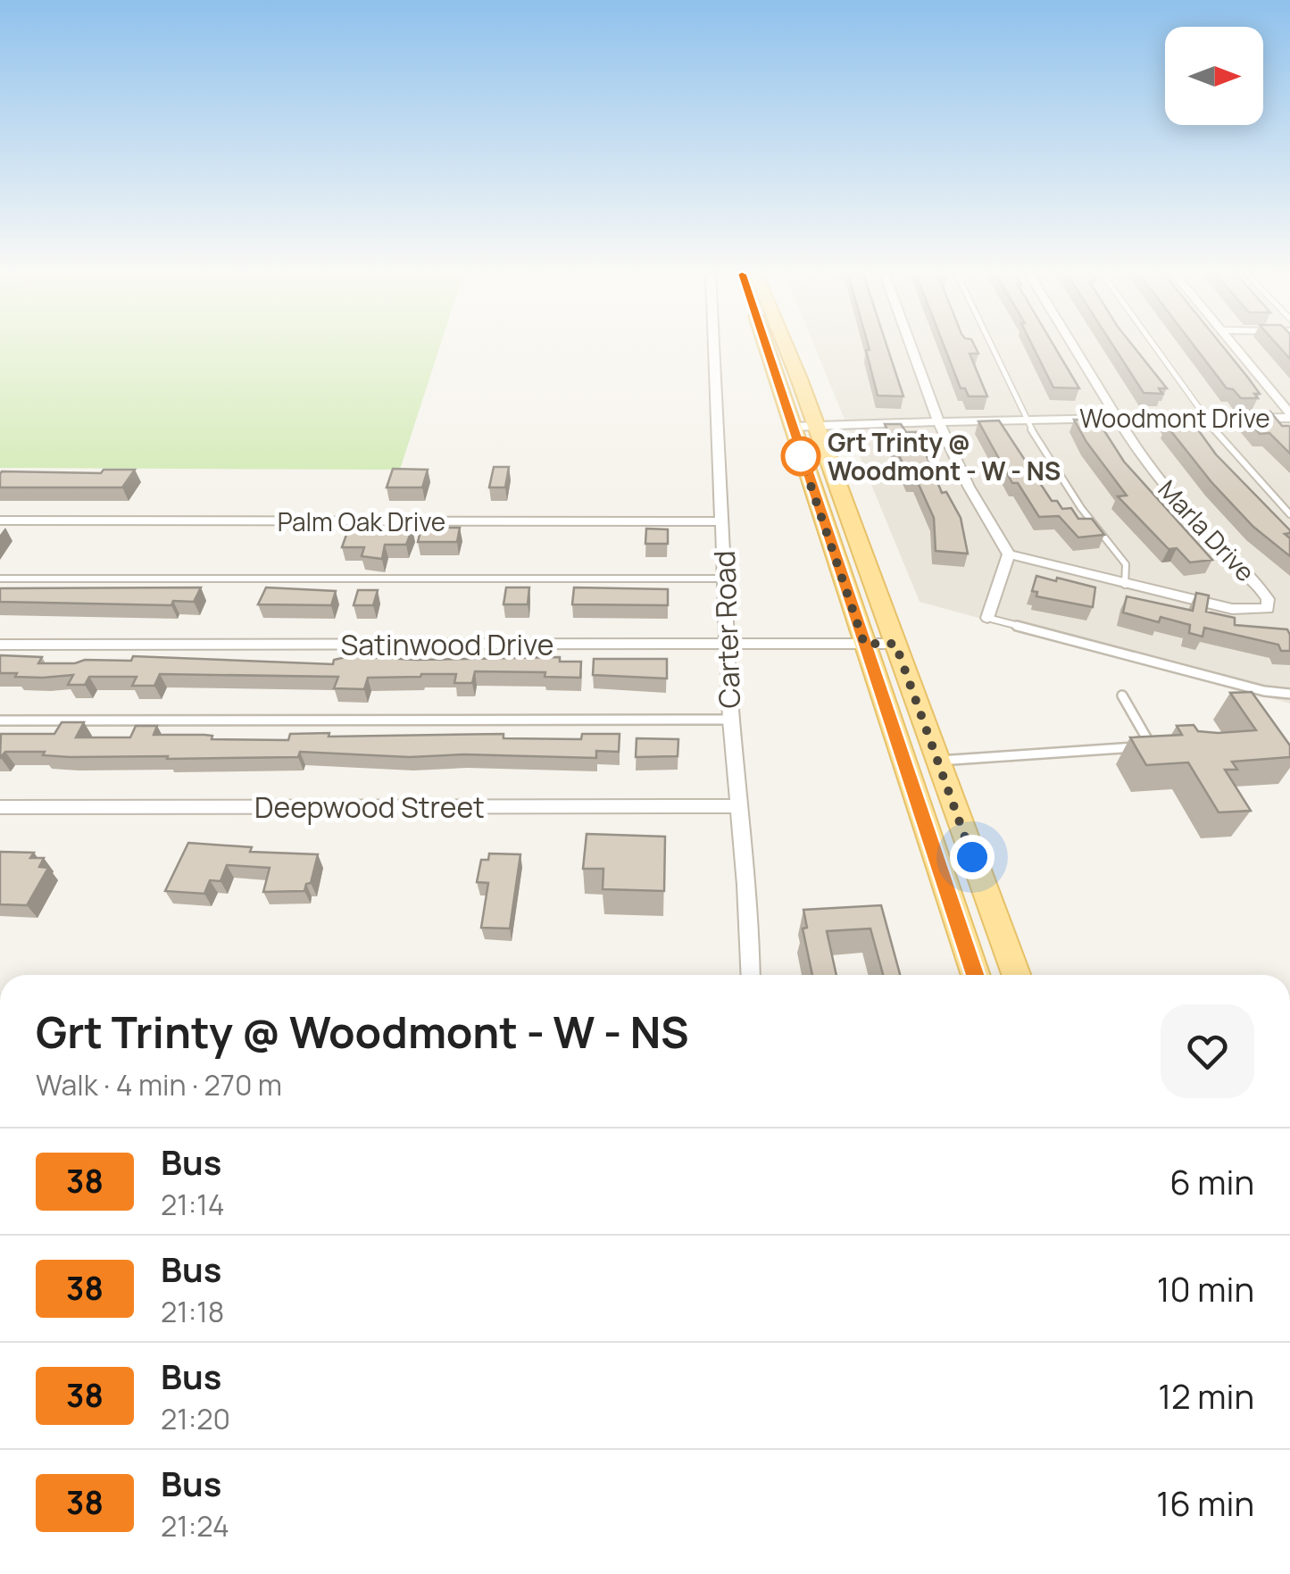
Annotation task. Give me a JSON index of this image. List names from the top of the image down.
{
  "streets": {
    "street": [
      "Woodmont Drive",
      "Palm Oak Drive",
      "Marla Drive",
      "Carter Road",
      "Satinwood Drive",
      "Deepwood Street"
    ]
  },
  "crossings": [
    ["Woodmont Drive", "Marla Drive"],
    ["Palm Oak Drive", "Carter Road"],
    ["Carter Road", "Satinwood Drive"],
    ["Carter Road", "Deepwood Street"]
  ],
  "places": ["Grt Trinty @ Woodmont - W - NS"],
  "lines": ["bus line 38"],
  "north": "right",
  "page": {
    "heading": ["Grt Trinty @ Woodmont - W - NS", "Walk · 4 min · 270 m"],
    "list": [
      {
        "mark": "38",
        "name": "Bus",
        "note": "21:14",
        "value": "6 min"
      },
      {
        "mark": "38",
        "name": "Bus",
        "note": "21:18",
        "value": "10 min"
      },
      {
        "mark": "38",
        "name": "Bus",
        "note": "21:20",
        "value": "12 min"
      },
      {
        "mark": "38",
        "name": "Bus",
        "note": "21:24",
        "value": "16 min"
      }
    ]
  }
}
